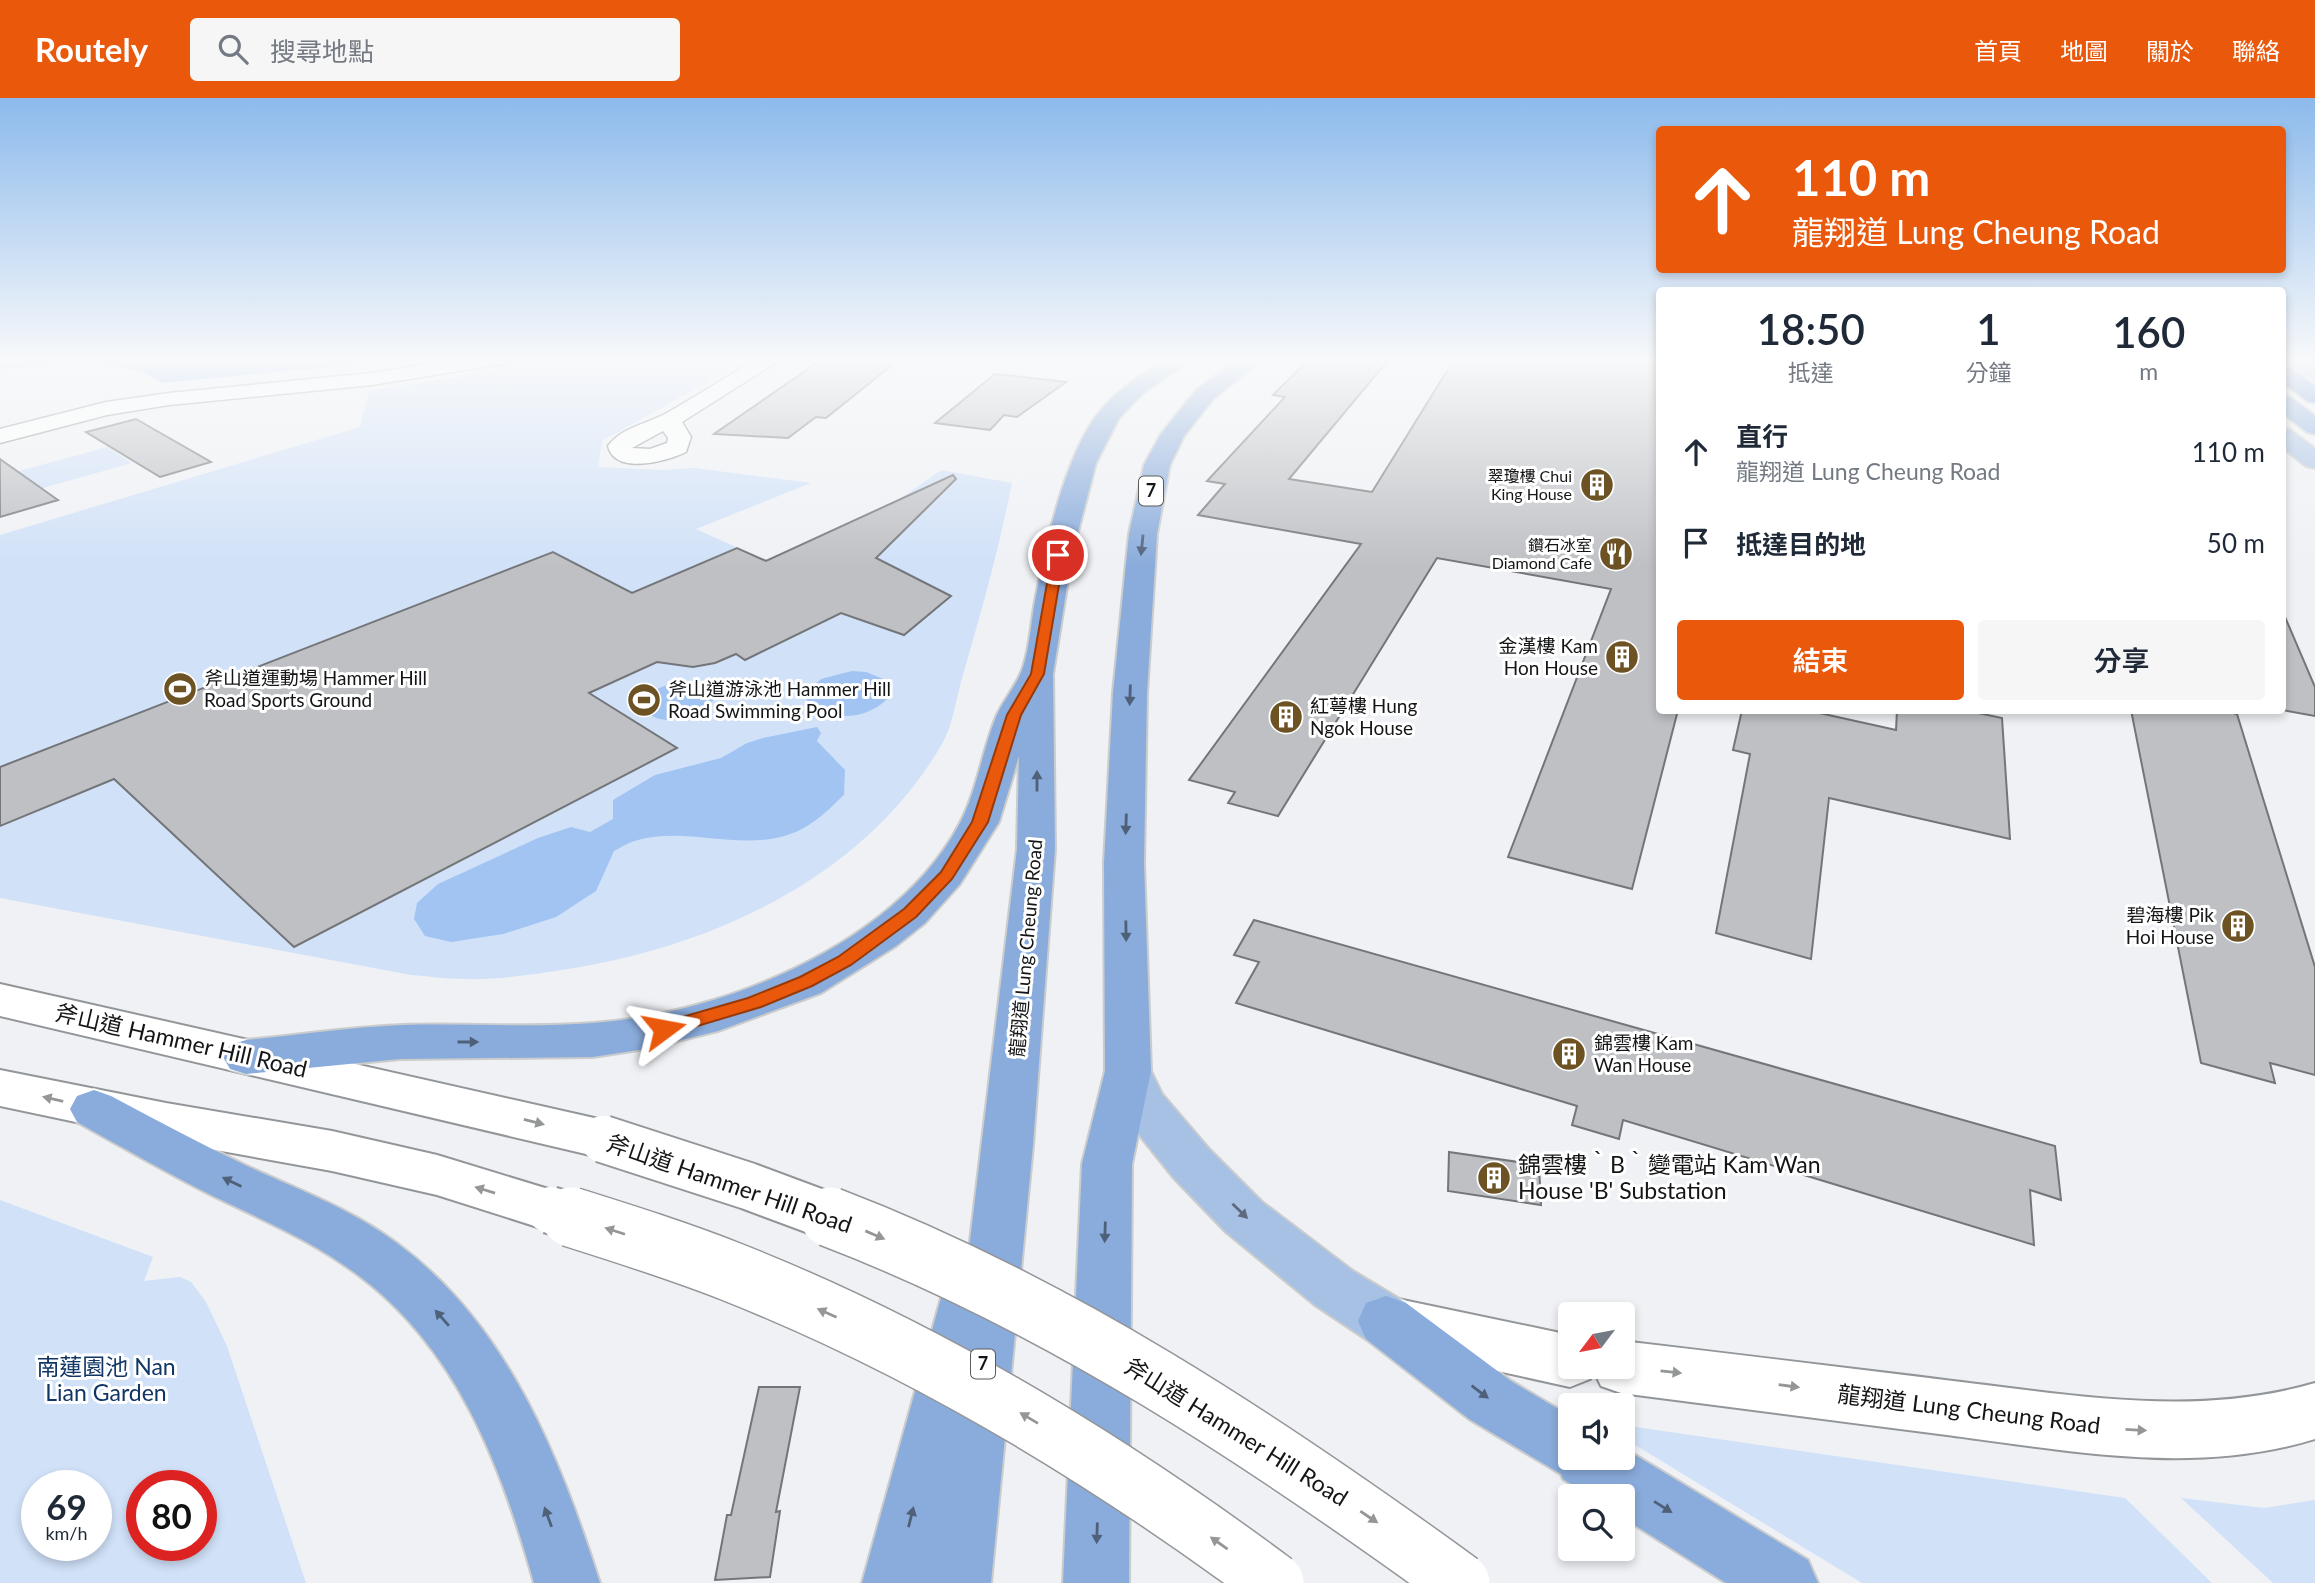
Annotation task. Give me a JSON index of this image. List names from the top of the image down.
{
  "streets": {
    "highway": ["7", "龍翔道 Lung Cheung Road"],
    "main road": ["斧山道 Hammer Hill Road"]
  },
  "parks": ["南蓮園池 Nan Lian Garden"],
  "places": {
    "building": [
      "翠瓊樓 Chui King House",
      "金漢樓 Kam Hon House",
      "紅萼樓 Hung Ngok House",
      "碧海樓 Pik Hoi House",
      "錦雲樓 Kam Wan House",
      "錦雲樓‵B‵變電站 Kam Wan House 'B' Substation"
    ],
    "restaurant": ["鑽石冰室 Diamond Cafe"],
    "sports": ["斧山道運動場 Hammer Hill Road Sports Ground", "斧山道游泳池 Hammer Hill Road Swimming Pool"]
  },
  "north": "bottom left",
  "page": {
    "header": "Routely",
    "search": "搜尋地點",
    "nav": [
      "首頁",
      "地圖",
      "關於",
      "聯絡"
    ],
    "turn": ["110 m", "龍翔道 Lung Cheung Road"],
    "eta": [
      "18:50",
      "抵達",
      "1",
      "分鐘",
      "160",
      "m"
    ],
    "list": [
      {
        "name": "直行",
        "note": "龍翔道 Lung Cheung Road",
        "value": "110 m"
      },
      {
        "name": "抵達目的地",
        "value": "50 m"
      }
    ],
    "buttons": ["結束", "分享"],
    "speed": "69 km/h",
    "limit": "80"
  }
}
